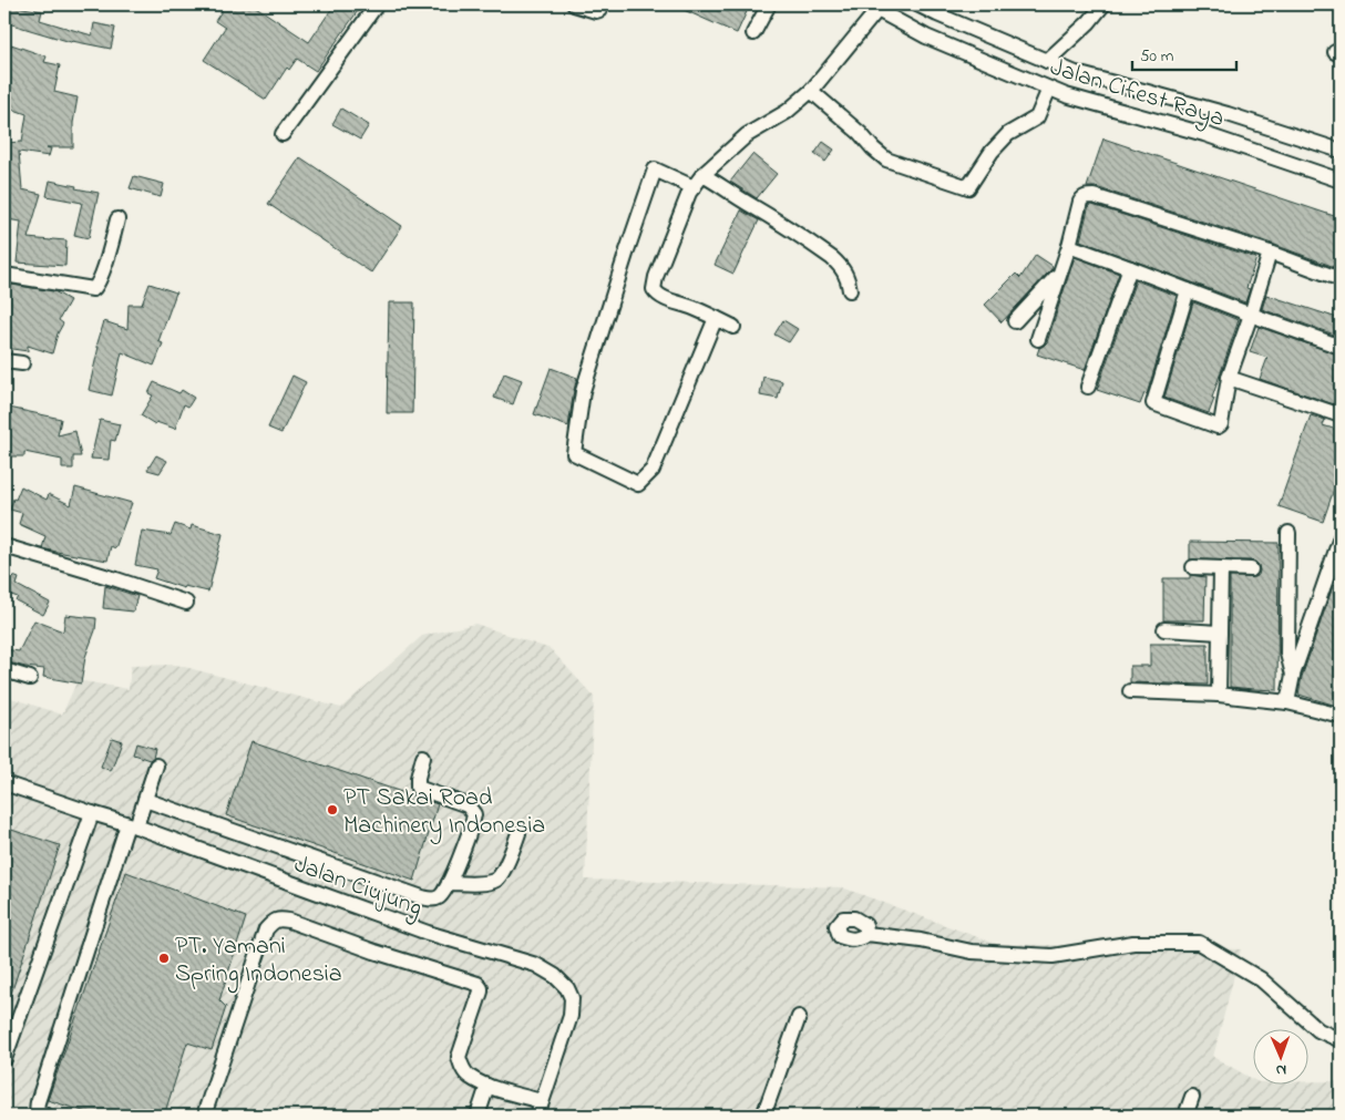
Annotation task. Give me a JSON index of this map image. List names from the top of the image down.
{
  "streets": {
    "street": ["Jalan Cifest Raya", "Jalan Ciujung"]
  },
  "places": ["PT Sakai Road Machinery Indonesia", "PT. Yamani Spring Indonesia"],
  "scale_bar": "50 m",
  "north": "bottom"
}
